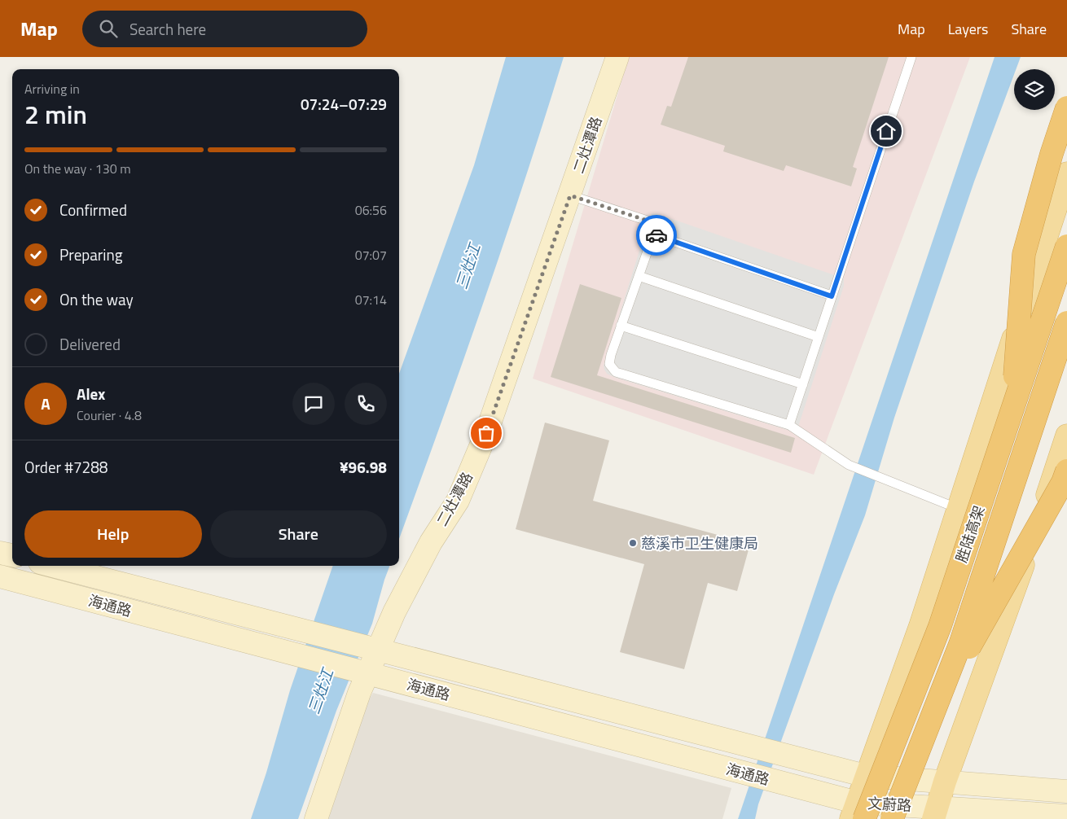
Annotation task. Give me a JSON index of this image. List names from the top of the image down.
{
  "streets": {
    "highway": ["胜陆高架"],
    "main road": ["二灶潭路", "海通路", "文蔚路"]
  },
  "crossings": [
    ["胜陆高架", "海通路"],
    ["胜陆高架", "文蔚路"],
    ["海通路", "文蔚路"]
  ],
  "water": ["三灶江"],
  "places": ["慈溪市卫生健康局"],
  "page": {
    "header": "Map",
    "search": "Search here",
    "nav": ["Map", "Layers", "Share"],
    "heading": ["2 min", "Arriving in", "07:24–07:29"],
    "panel": [
      "Alex",
      "Courier · 4.8",
      "Order #7288",
      "¥96.98"
    ],
    "bar": "On the way · 130 m",
    "list": [
      ["Confirmed", "06:56"],
      ["Preparing", "07:07"],
      ["On the way", "07:14"],
      "Delivered"
    ],
    "round": "A",
    "buttons": ["Help", "Share"]
  }
}
